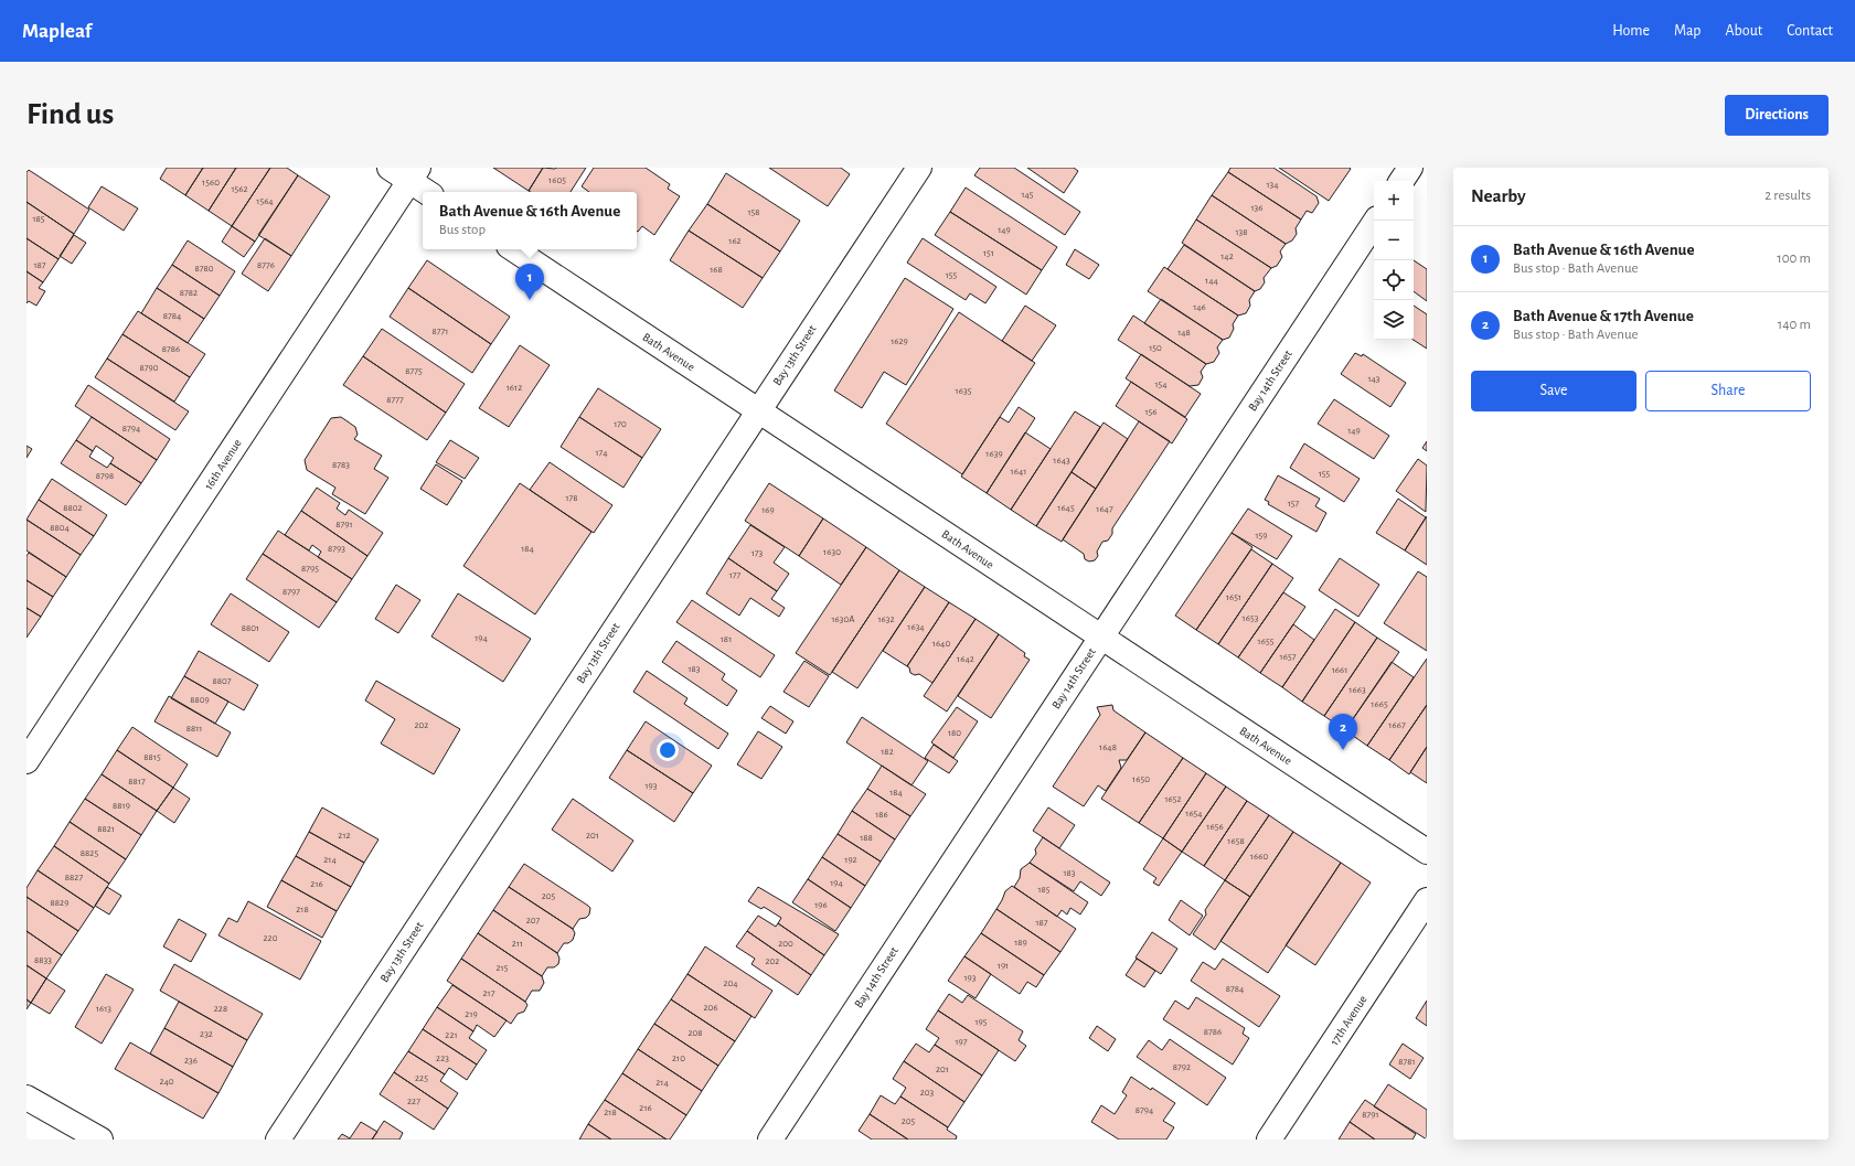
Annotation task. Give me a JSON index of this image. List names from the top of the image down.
{
  "streets": {
    "street": [
      "Bath Avenue",
      "Bay 13th Street",
      "Bay 14th Street",
      "16th Avenue",
      "17th Avenue"
    ]
  },
  "crossings": [
    ["Bath Avenue", "Bay 13th Street"],
    ["Bath Avenue", "Bay 14th Street"]
  ],
  "house_numbers": [
    "1605",
    "1560",
    "134",
    "1562",
    "145",
    "1564",
    "136",
    "158",
    "185",
    "149",
    "138",
    "162",
    "151",
    "142",
    "187",
    "8776",
    "8780",
    "168",
    "155",
    "144",
    "8782",
    "146",
    "8784",
    "8771",
    "148",
    "1629",
    "150",
    "8786",
    "8790",
    "8775",
    "143",
    "154",
    "1612",
    "1635",
    "8777",
    "156",
    "170",
    "8794",
    "149",
    "174",
    "1639",
    "1643",
    "8783",
    "1641",
    "155",
    "8798",
    "178",
    "157",
    "8802",
    "1645",
    "1647",
    "169",
    "8791",
    "8804",
    "159",
    "8793",
    "184",
    "1630",
    "173",
    "8795",
    "177",
    "8797",
    "1651",
    "1653",
    "1630A",
    "1632",
    "1634",
    "8801",
    "194",
    "181",
    "1655",
    "1640",
    "1657",
    "1642",
    "183",
    "1661",
    "8807",
    "1663",
    "8809",
    "1665",
    "202",
    "1667",
    "8811",
    "180",
    "1648",
    "182",
    "8815",
    "1650",
    "8817",
    "193",
    "184",
    "1652",
    "8819",
    "1654",
    "186",
    "1656",
    "8821",
    "212",
    "201",
    "188",
    "1658",
    "8825",
    "1660",
    "214",
    "192",
    "183",
    "8827",
    "194",
    "216",
    "185",
    "205",
    "8829",
    "196",
    "218",
    "207",
    "187",
    "220",
    "189",
    "211",
    "200",
    "8833",
    "202",
    "191",
    "215",
    "193",
    "204",
    "8784",
    "217",
    "206",
    "1613",
    "228",
    "219",
    "195",
    "8786",
    "208",
    "232",
    "221",
    "197",
    "223",
    "210",
    "236",
    "8781",
    "8792",
    "201",
    "225",
    "240",
    "214",
    "203",
    "227",
    "216",
    "8794",
    "218",
    "8791",
    "205"
  ],
  "page": {
    "header": "Mapleaf",
    "nav": [
      "Home",
      "Map",
      "About",
      "Contact"
    ],
    "buttons": [
      "Directions",
      ["Save", "Share"]
    ],
    "title": "Find us",
    "heading": ["Nearby", "2 results"],
    "map_buttons": ["+", "−"],
    "popup": ["Bath Avenue & 16th Avenue", "Bus stop"],
    "list": [
      {
        "mark": "1",
        "name": "Bath Avenue & 16th Avenue",
        "note": "Bus stop · Bath Avenue",
        "value": "100 m"
      },
      {
        "mark": "2",
        "name": "Bath Avenue & 17th Avenue",
        "note": "Bus stop · Bath Avenue",
        "value": "140 m"
      }
    ],
    "pins": ["1", "2"]
  }
}
